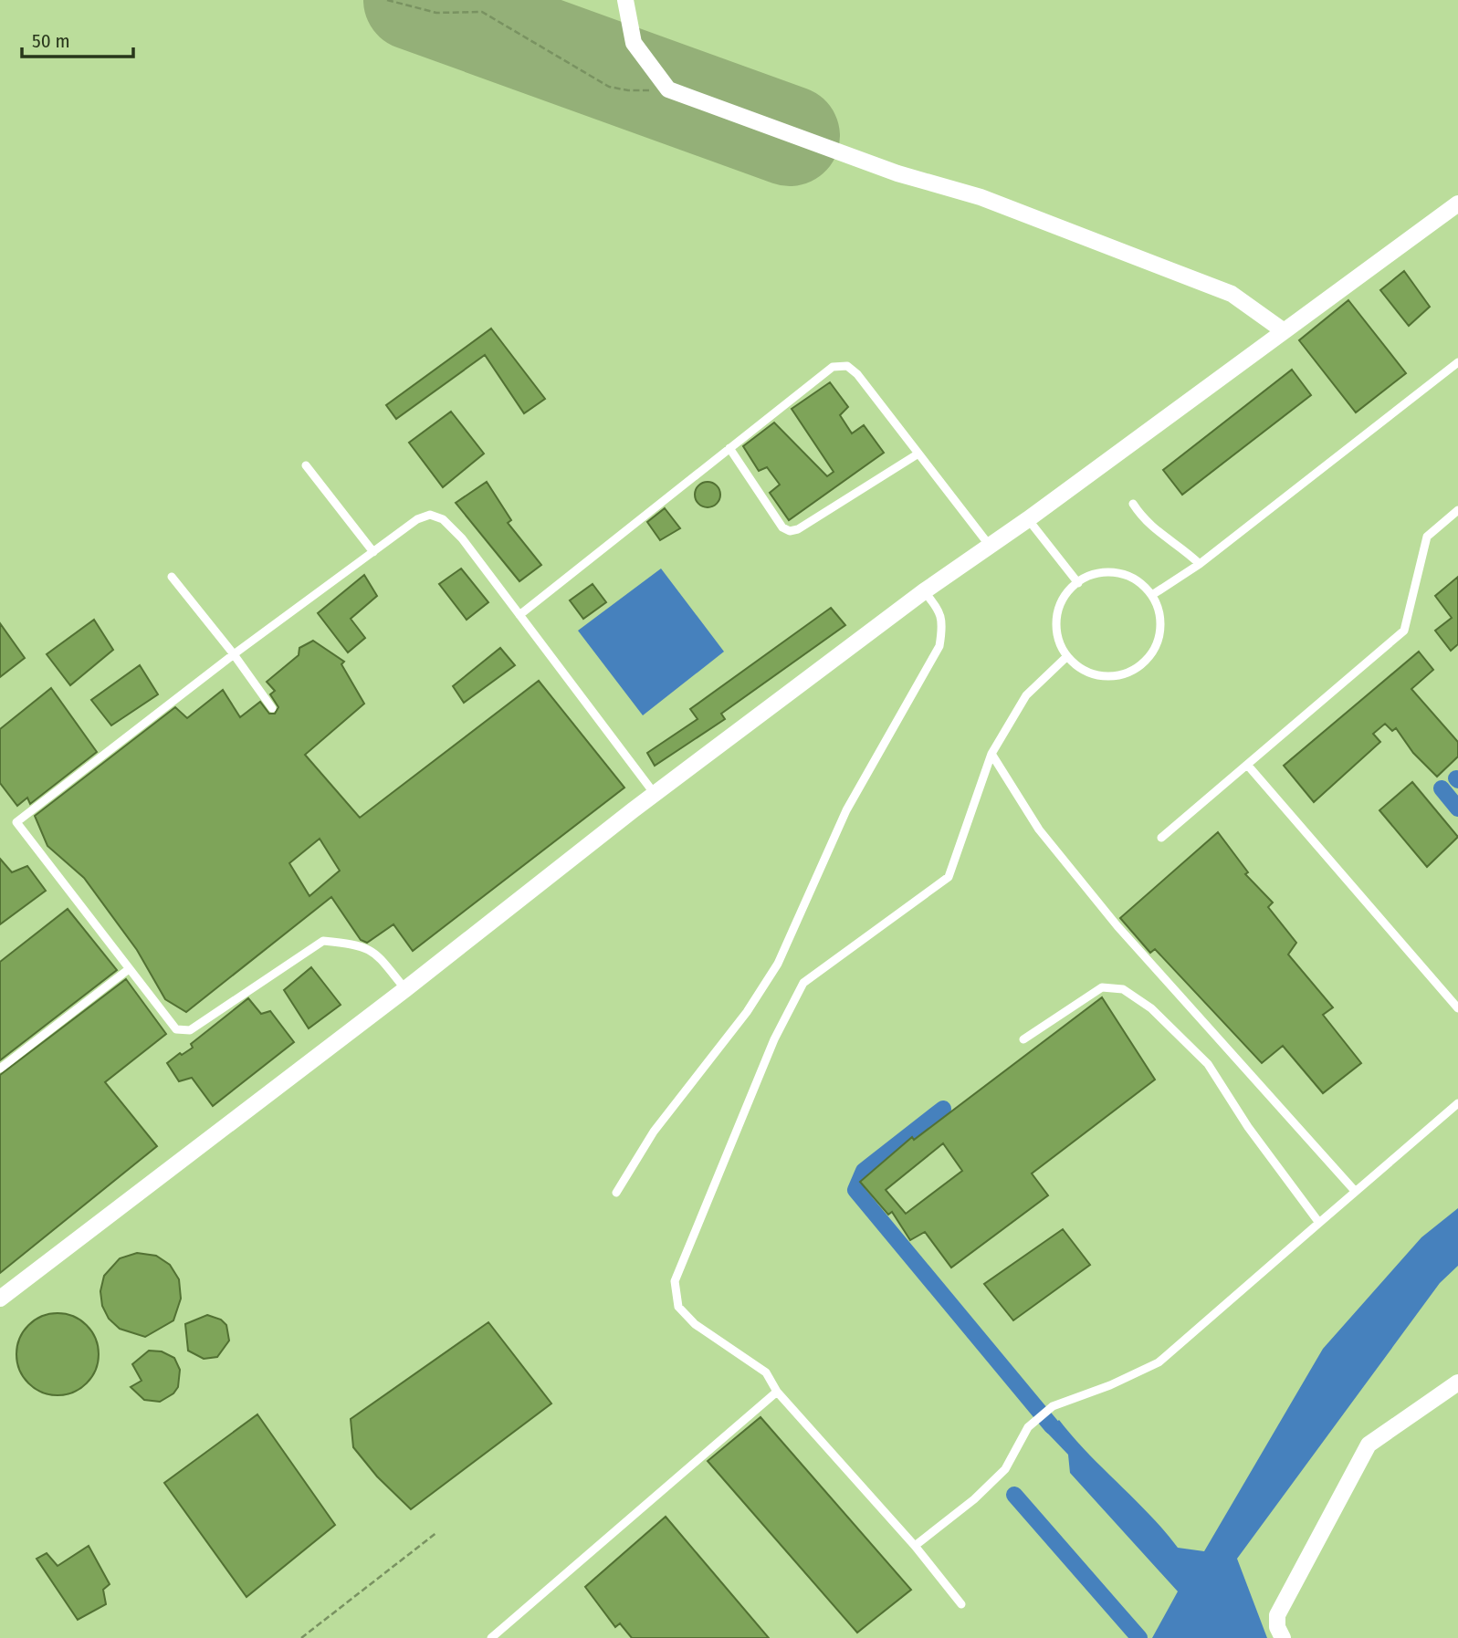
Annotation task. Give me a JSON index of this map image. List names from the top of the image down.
{
  "scale_bar": "50 m"
}
